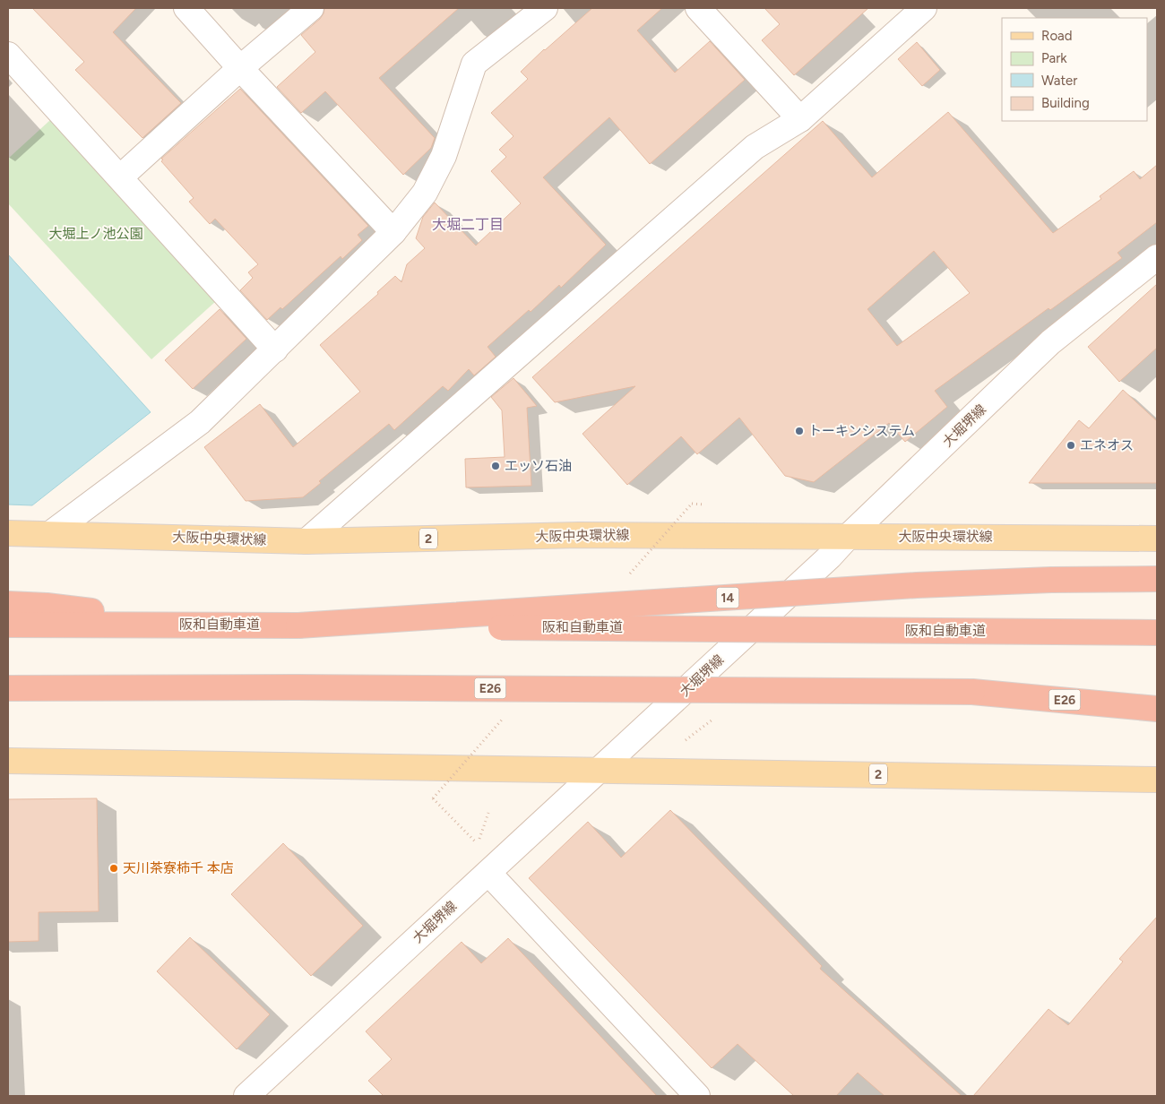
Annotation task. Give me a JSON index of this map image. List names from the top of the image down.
{
  "streets": {
    "highway": ["14", "阪和自動車道", "E26"],
    "main road": ["大阪中央環状線", "2"],
    "street": ["大堀堺線"]
  },
  "crossings": [
    ["大堀堺線", "大阪中央環状線"],
    ["大堀堺線", "2"],
    ["14", "阪和自動車道"]
  ],
  "districts": ["大堀二丁目"],
  "parks": ["大堀上ノ池公園"],
  "places": [
    "トーキンシステム",
    "エネオス",
    "エッソ石油",
    "天川茶寮柿千 本店"
  ],
  "legend": [
    "Road",
    "Park",
    "Water",
    "Building"
  ]
}
